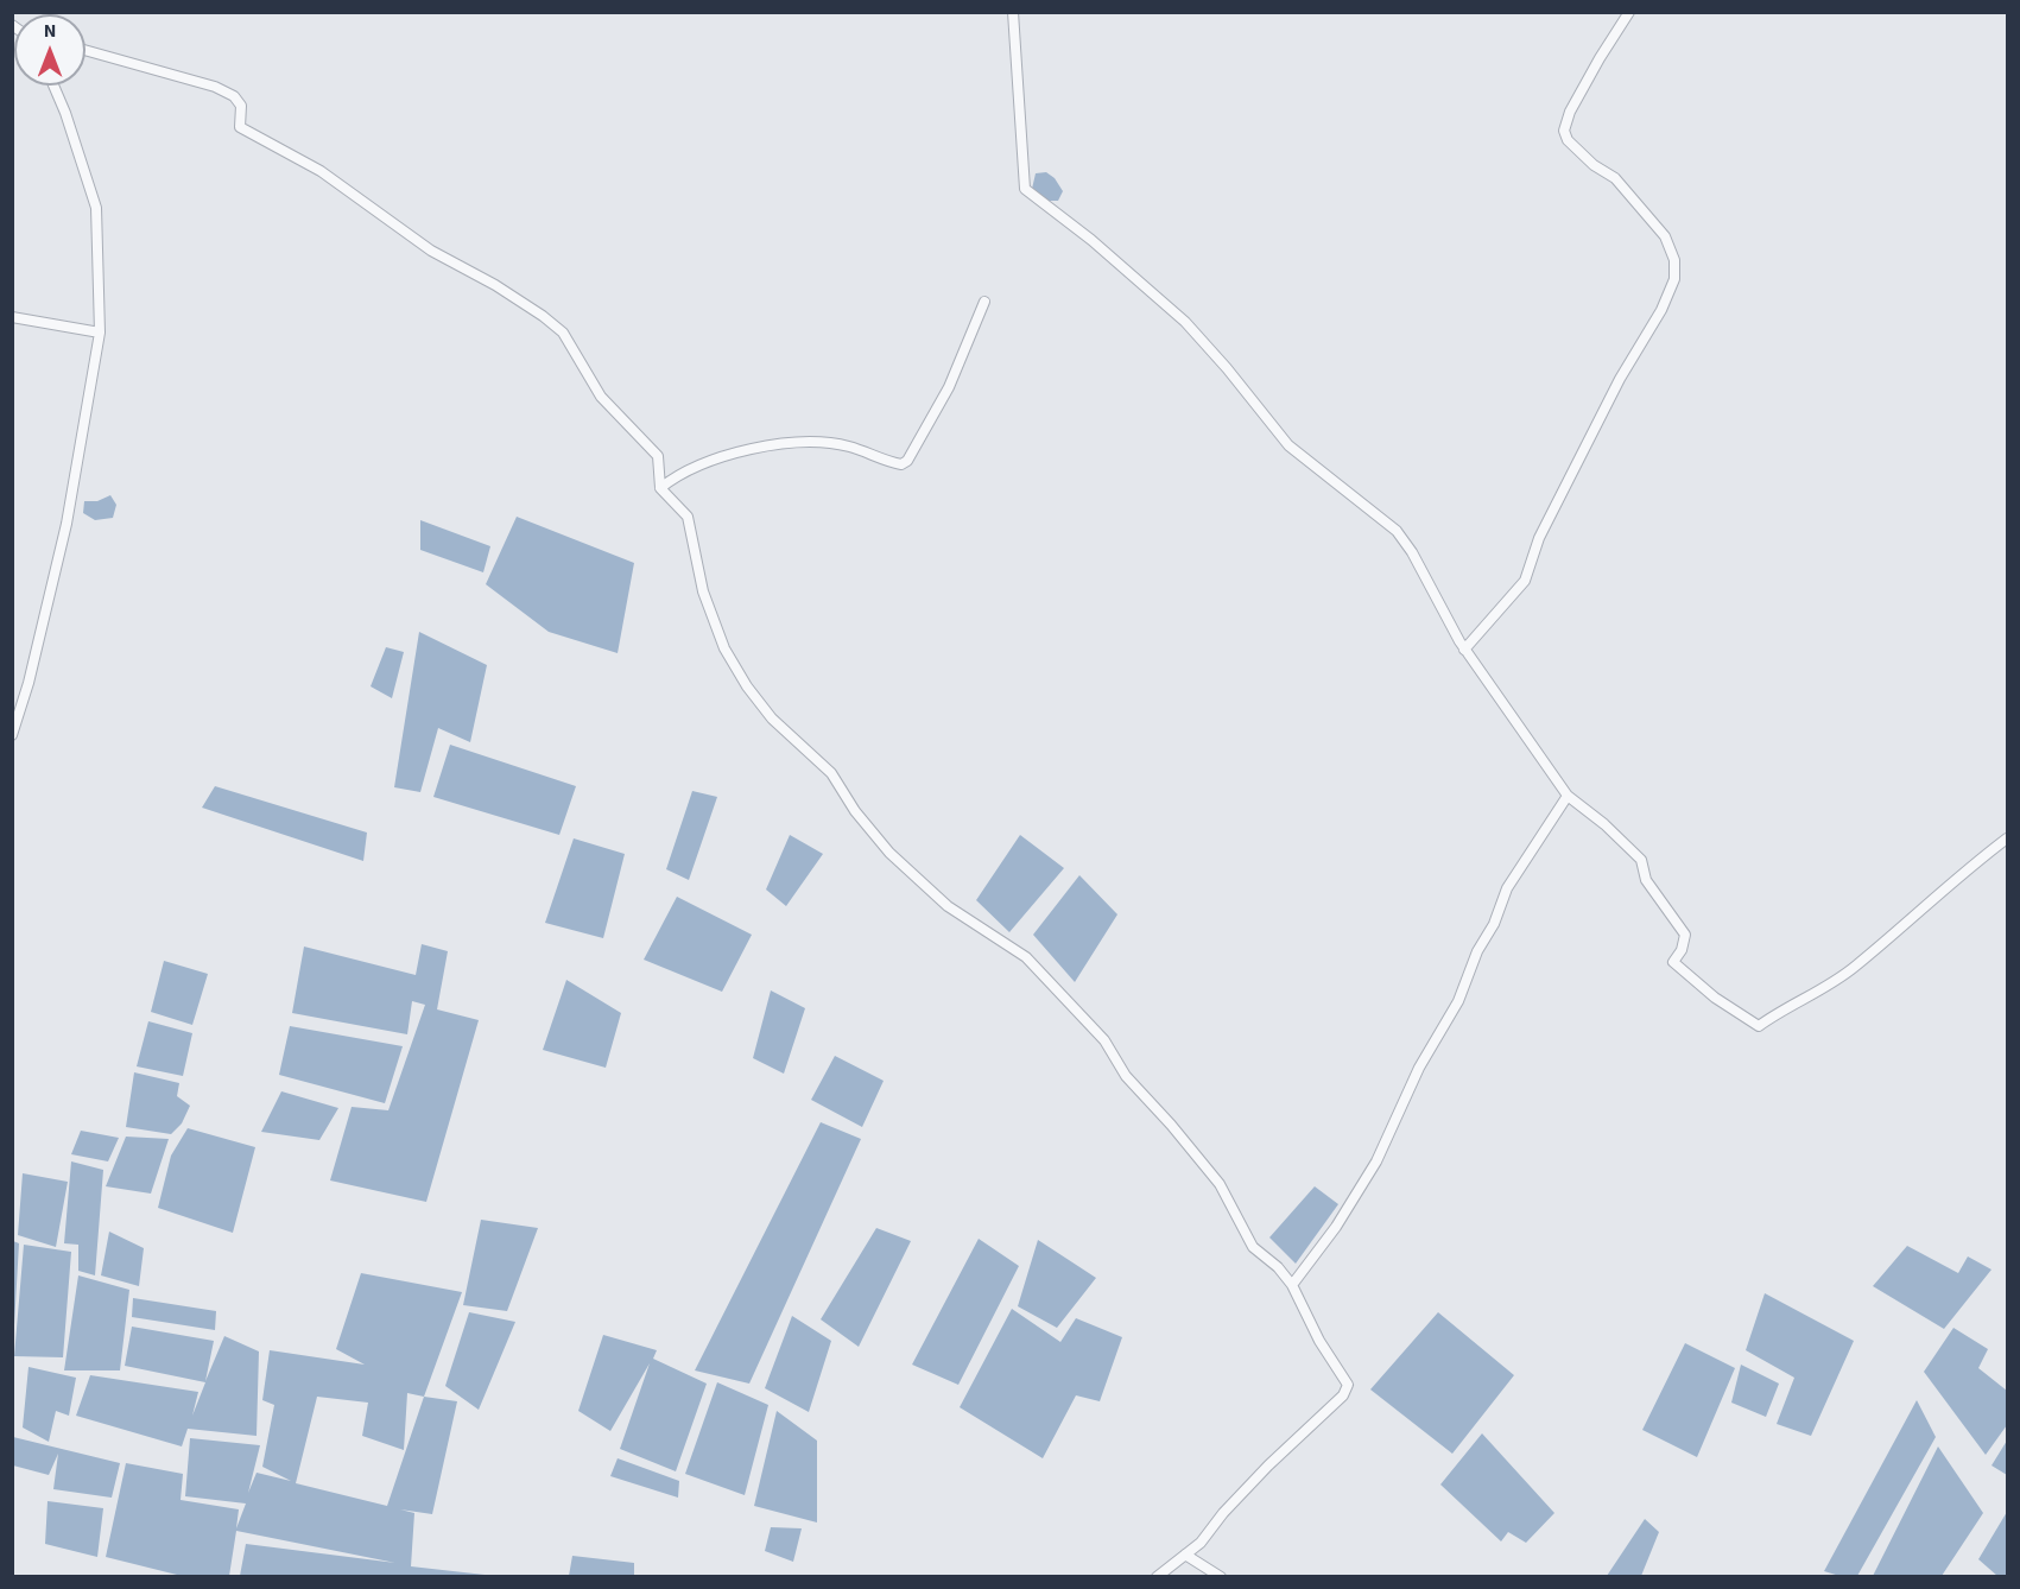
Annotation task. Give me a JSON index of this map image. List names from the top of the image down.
{
  "north": "top"
}
